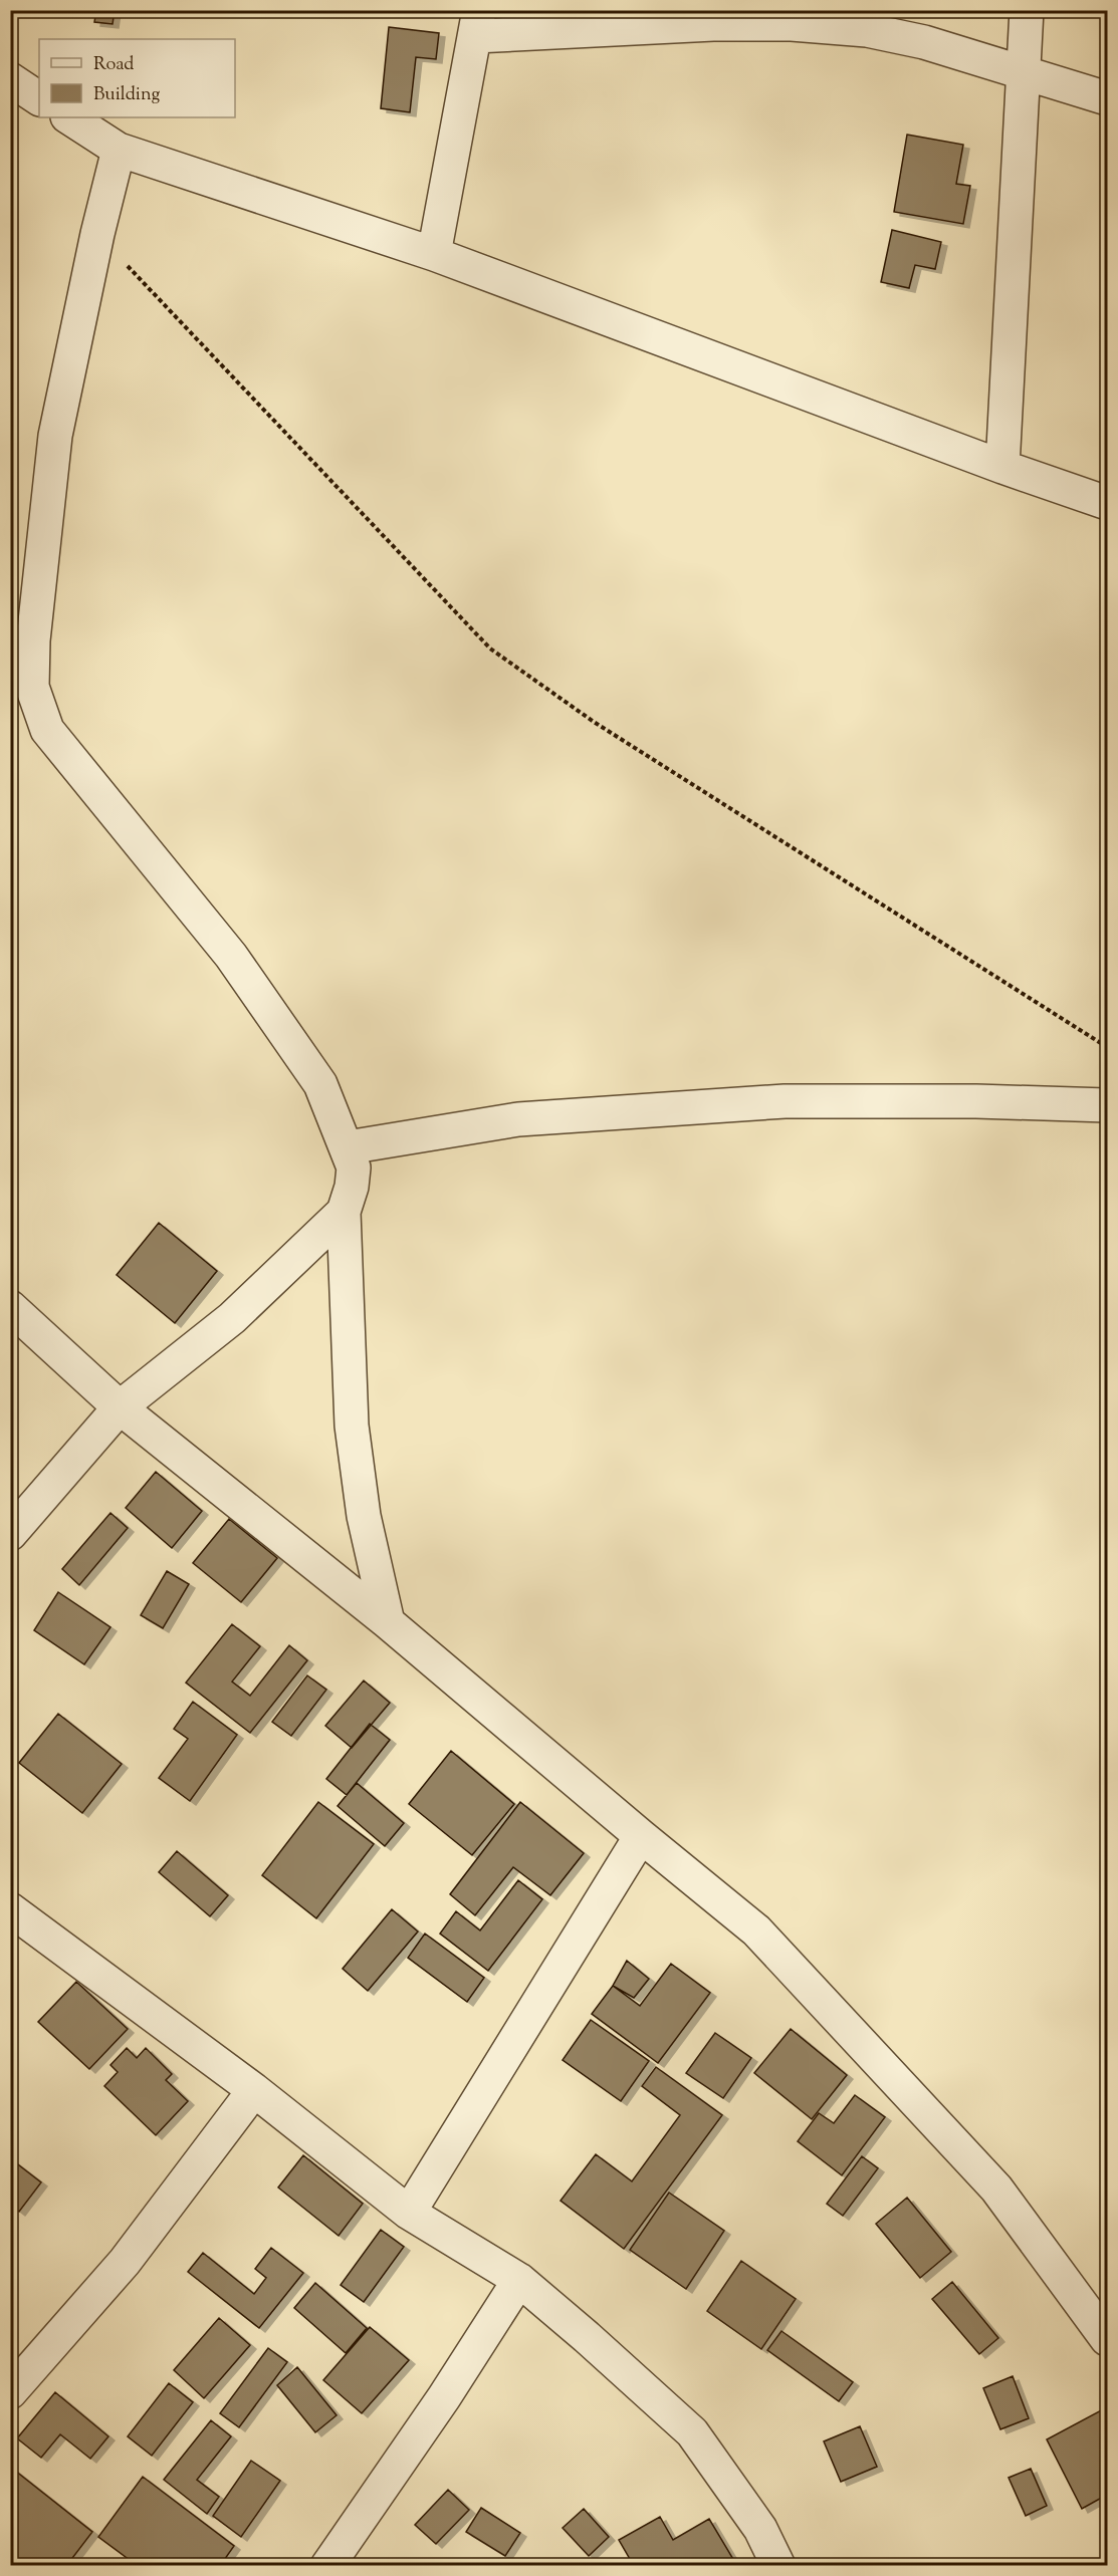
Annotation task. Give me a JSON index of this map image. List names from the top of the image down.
{
  "legend": ["Road", "Building"]
}
